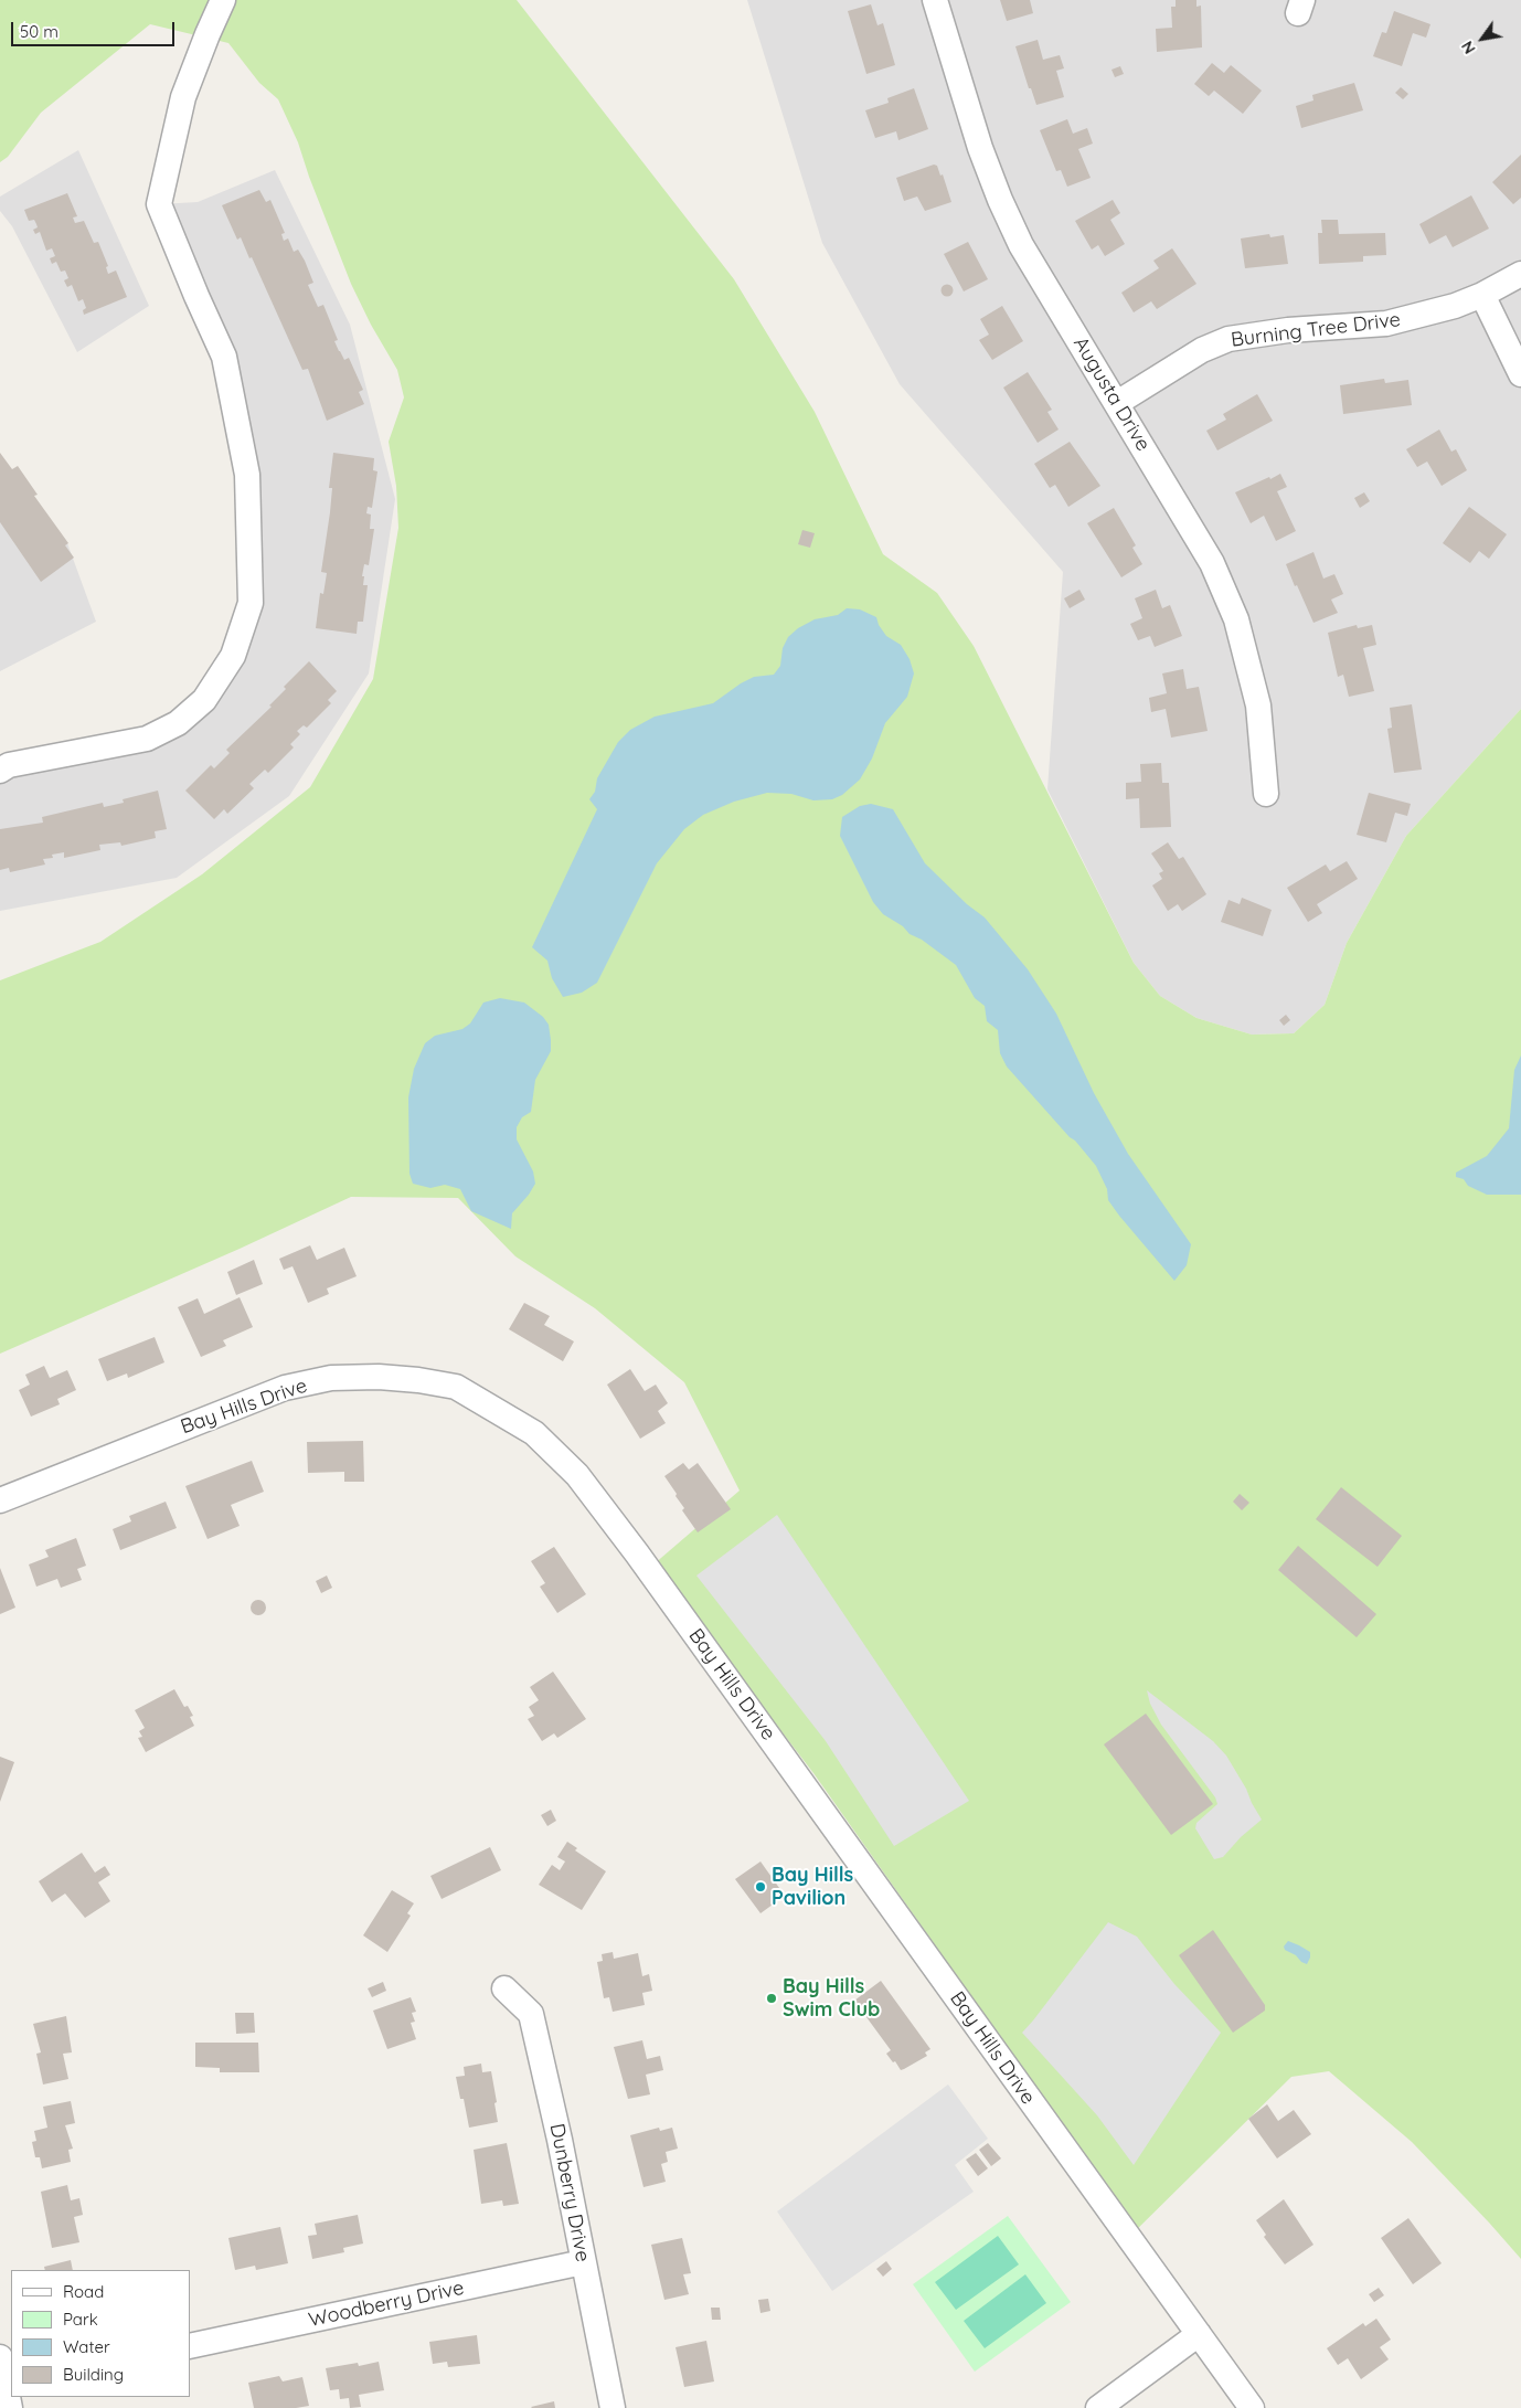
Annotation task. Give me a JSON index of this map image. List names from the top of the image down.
{
  "streets": {
    "street": [
      "Burning Tree Drive",
      "Augusta Drive",
      "Bay Hills Drive",
      "Dunberry Drive",
      "Woodberry Drive"
    ]
  },
  "crossings": [
    ["Burning Tree Drive", "Augusta Drive"],
    ["Dunberry Drive", "Woodberry Drive"]
  ],
  "places": ["Bay Hills Pavilion", "Bay Hills Swim Club"],
  "legend": [
    "Road",
    "Park",
    "Water",
    "Building"
  ],
  "scale_bar": "50 m",
  "north": "bottom left"
}
